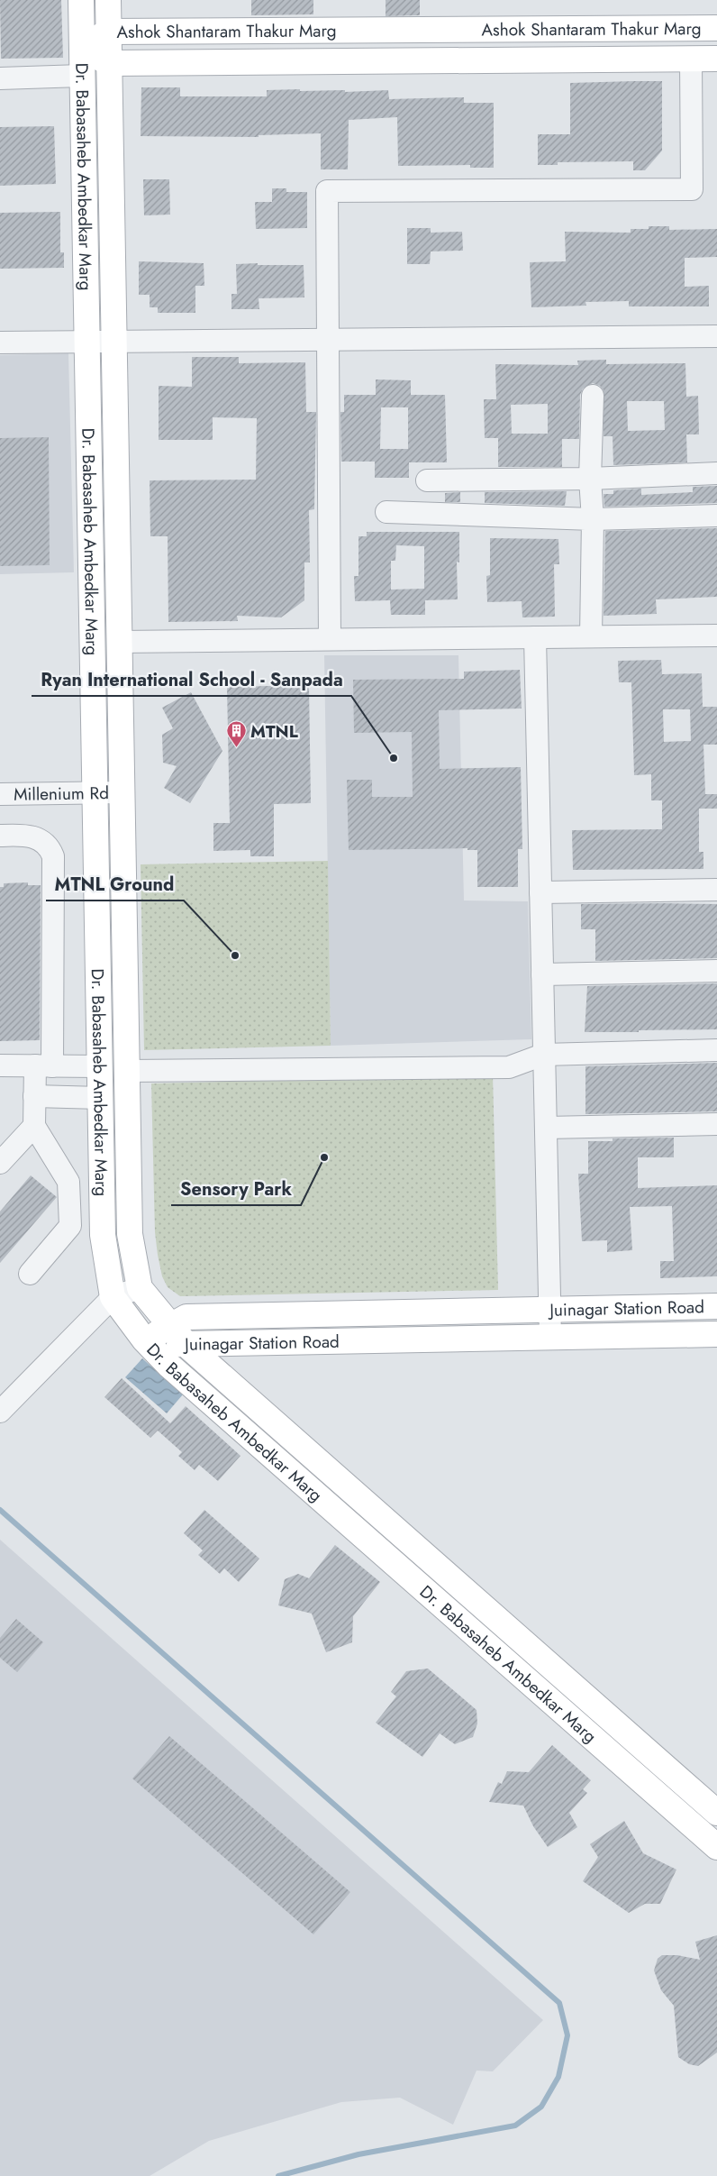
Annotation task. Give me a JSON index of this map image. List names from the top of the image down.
{
  "streets": {
    "main road": ["Ashok Shantaram Thakur Marg", "Dr. Babasaheb Ambedkar Marg", "Juinagar Station Road"],
    "street": ["Millenium Rd"]
  },
  "crossings": [
    ["Ashok Shantaram Thakur Marg", "Dr. Babasaheb Ambedkar Marg"],
    ["Dr. Babasaheb Ambedkar Marg", "Millenium Rd"],
    ["Dr. Babasaheb Ambedkar Marg", "Juinagar Station Road"]
  ],
  "places": {
    "building": ["MTNL"],
    "other": ["Ryan International School - Sanpada", "MTNL Ground", "Sensory Park"]
  }
}
